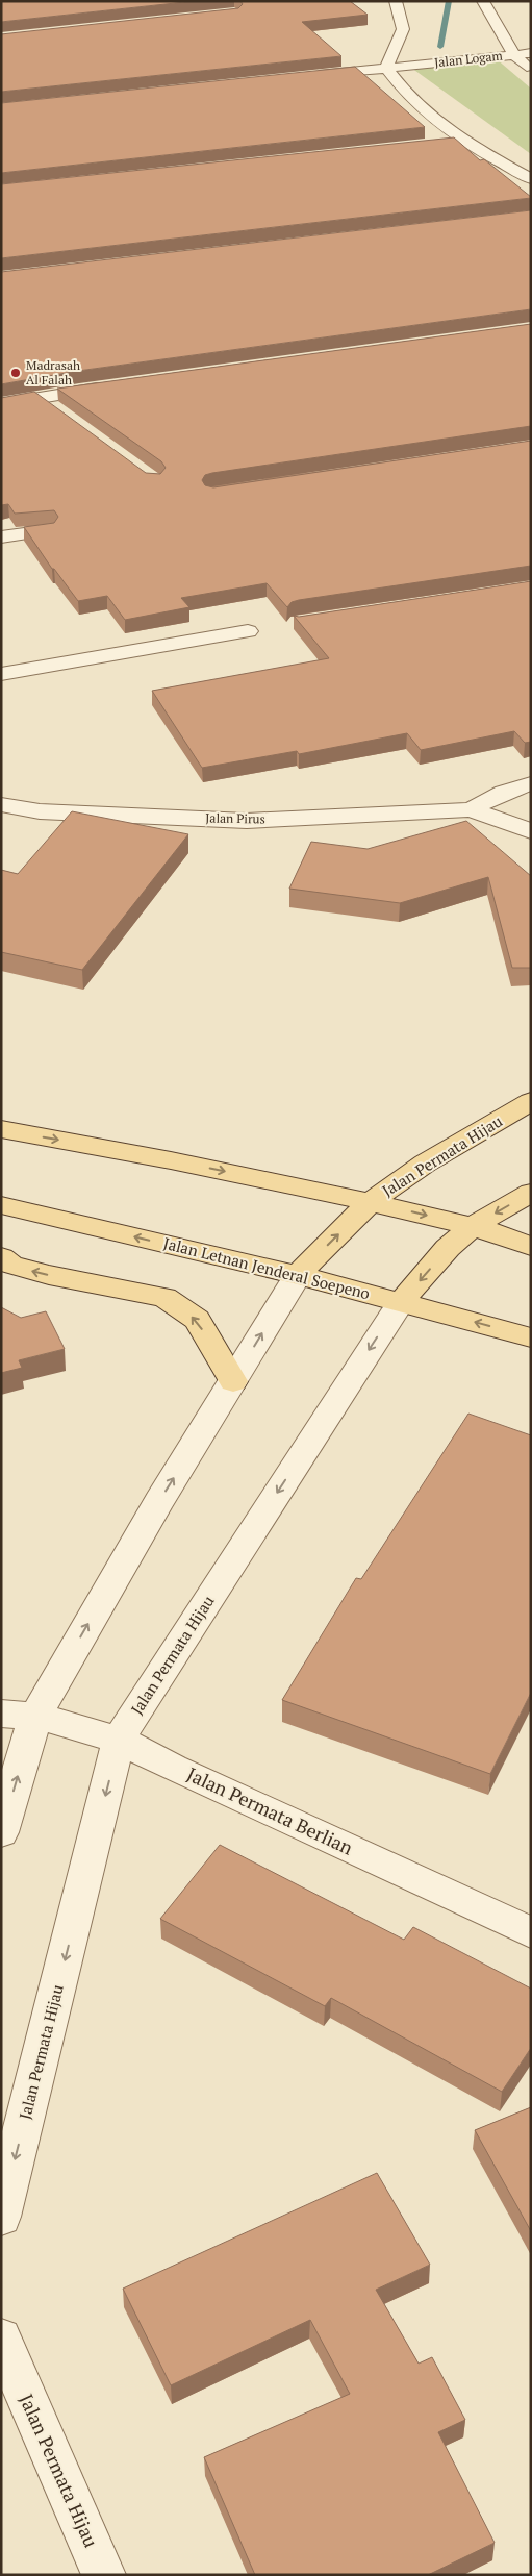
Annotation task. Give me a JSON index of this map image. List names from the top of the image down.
{
  "streets": {
    "main road": ["Jalan Permata Hijau", "Jalan Letnan Jenderal Soepeno"],
    "street": ["Jalan Logam", "Jalan Pirus", "Jalan Permata Berlian"]
  },
  "crossings": [
    ["Jalan Permata Hijau", "Jalan Letnan Jenderal Soepeno"],
    ["Jalan Permata Hijau", "Jalan Permata Berlian"]
  ],
  "places": ["Madrasah Al Falah"]
}
